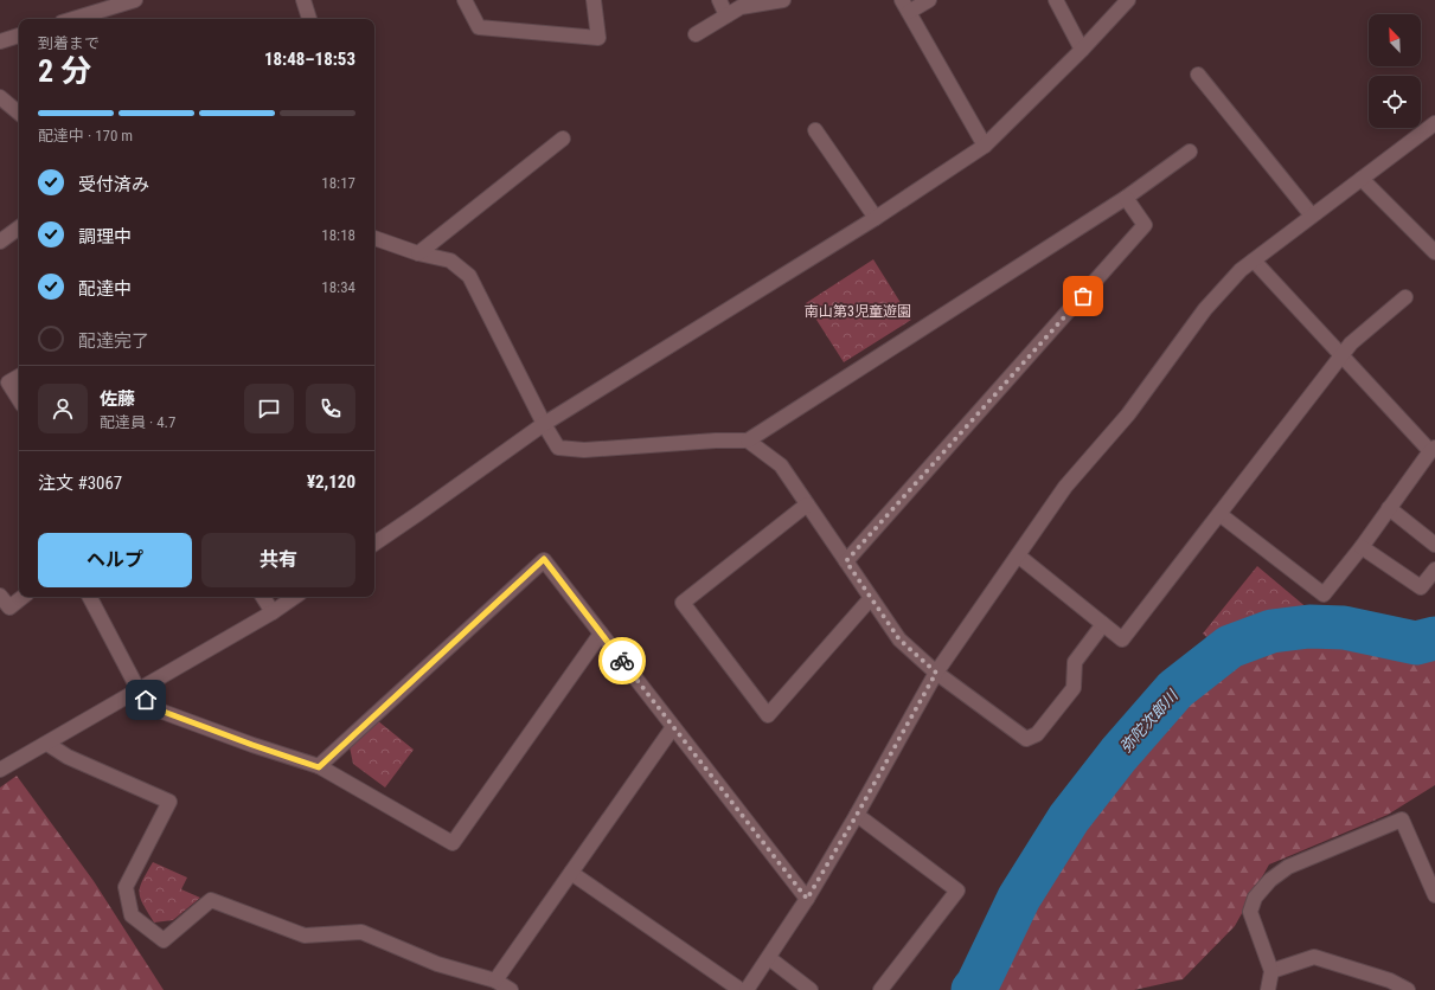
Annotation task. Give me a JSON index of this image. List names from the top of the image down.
{
  "water": ["弥陀次郎川"],
  "parks": ["南山第3児童遊園"],
  "north": "top left",
  "page": {
    "heading": ["2 分", "到着まで", "18:48–18:53"],
    "panel": [
      "佐藤",
      "配達員 · 4.7",
      "注文 #3067",
      "¥2,120"
    ],
    "bar": "配達中 · 170 m",
    "list": [
      ["受付済み", "18:17"],
      ["調理中", "18:18"],
      ["配達中", "18:34"],
      "配達完了"
    ],
    "buttons": ["ヘルプ", "共有"]
  }
}
